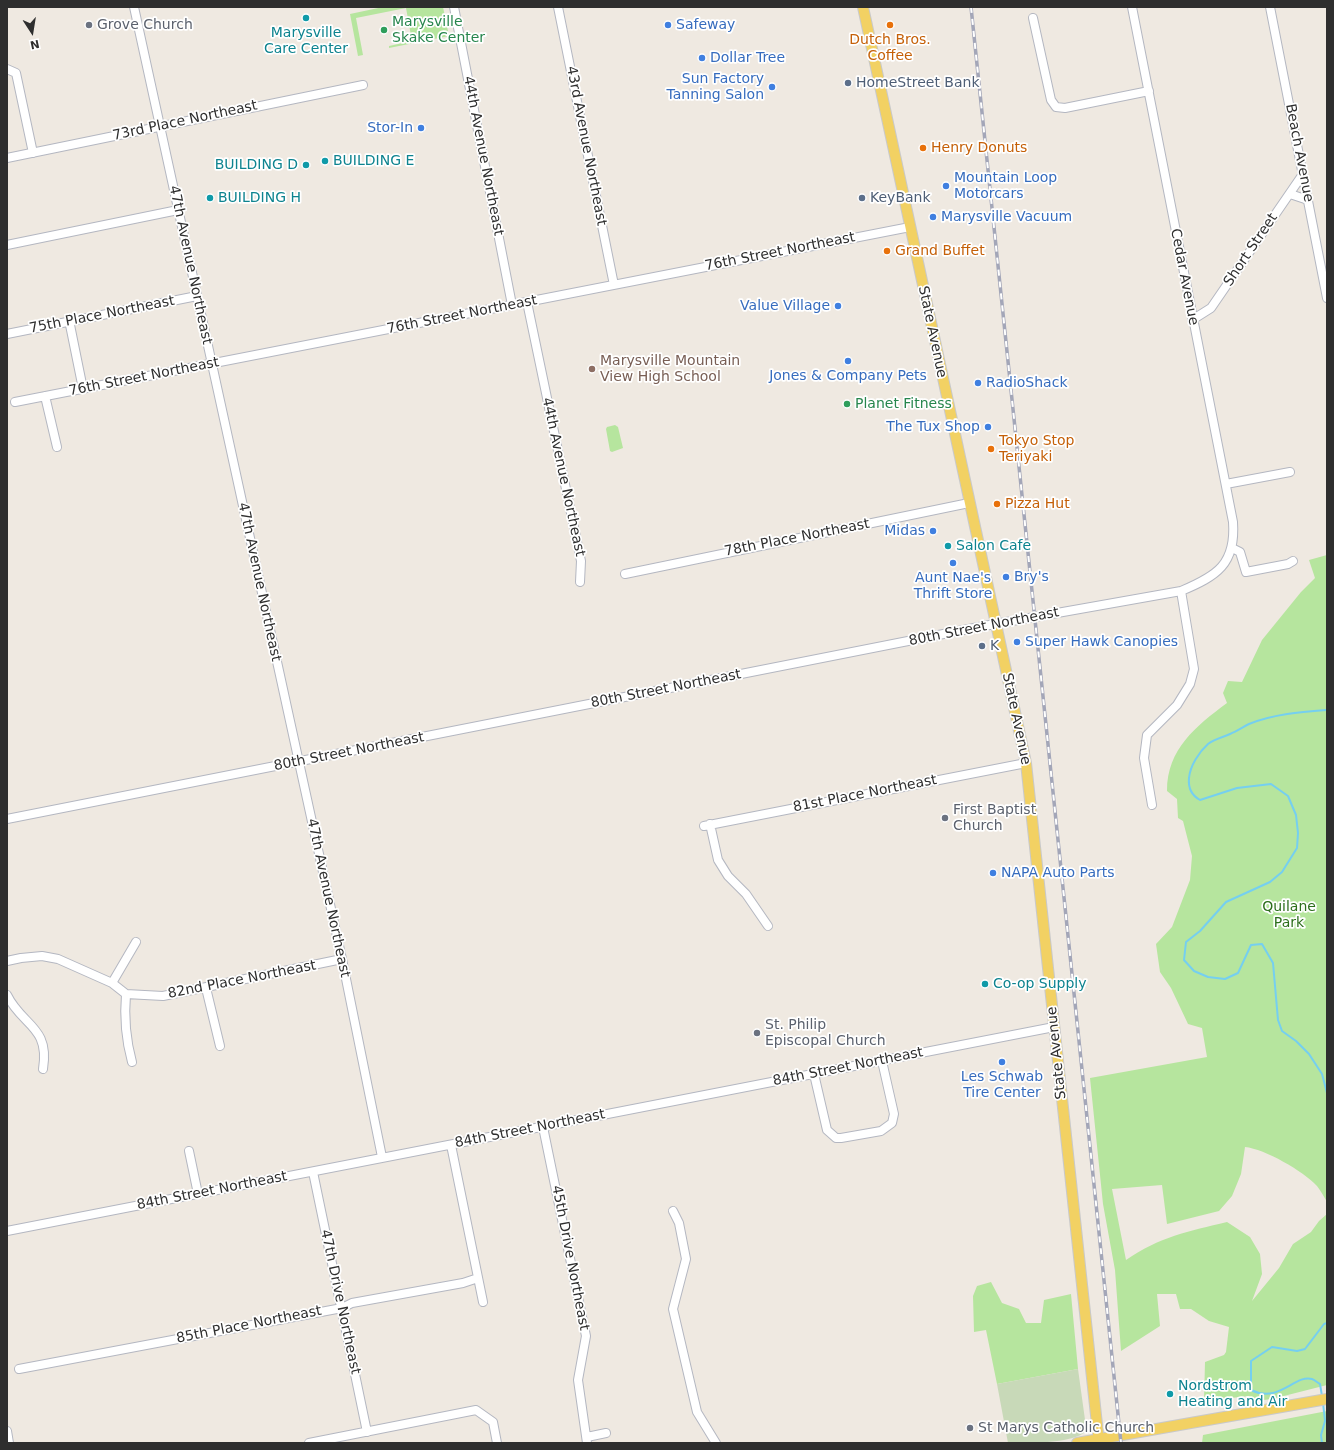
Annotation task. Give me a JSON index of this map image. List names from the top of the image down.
{
  "streets": {
    "main road": ["State Avenue"],
    "street": [
      "73rd Place Northeast",
      "43rd Avenue Northeast",
      "Beach Avenue",
      "44th Avenue Northeast",
      "Short Street",
      "76th Street Northeast",
      "47th Avenue Northeast",
      "Cedar Avenue",
      "75th Place Northeast",
      "78th Place Northeast",
      "80th Street Northeast",
      "81st Place Northeast",
      "82nd Place Northeast",
      "84th Street Northeast",
      "45th Drive Northeast",
      "47th Drive Northeast",
      "85th Place Northeast"
    ]
  },
  "crossings": [
    ["73rd Place Northeast", "47th Avenue Northeast"],
    ["43rd Avenue Northeast", "76th Street Northeast"],
    ["Beach Avenue", "Short Street"],
    ["44th Avenue Northeast", "76th Street Northeast"],
    ["Short Street", "Cedar Avenue"],
    ["76th Street Northeast", "47th Avenue Northeast"],
    ["76th Street Northeast", "State Avenue"],
    ["47th Avenue Northeast", "75th Place Northeast"],
    ["47th Avenue Northeast", "80th Street Northeast"],
    ["47th Avenue Northeast", "82nd Place Northeast"],
    ["47th Avenue Northeast", "84th Street Northeast"],
    ["Cedar Avenue", "80th Street Northeast"],
    ["State Avenue", "78th Place Northeast"],
    ["State Avenue", "80th Street Northeast"],
    ["State Avenue", "81st Place Northeast"],
    ["State Avenue", "84th Street Northeast"],
    ["84th Street Northeast", "45th Drive Northeast"],
    ["84th Street Northeast", "47th Drive Northeast"],
    ["47th Drive Northeast", "85th Place Northeast"]
  ],
  "parks": ["Quilane Park"],
  "places": [
    "Marysville Care Center",
    "Grove Church",
    "Safeway",
    "Dutch Bros. Coffee",
    "Marysville Skake Center",
    "Dollar Tree",
    "HomeStreet Bank",
    "Sun Factory Tanning Salon",
    "Stor-In",
    "Henry Donuts",
    "BUILDING E",
    "BUILDING D",
    "Mountain Loop Motorcars",
    "BUILDING H",
    "KeyBank",
    "Marysville Vacuum",
    "Grand Buffet",
    "Value Village",
    "Jones & Company Pets",
    "Marysville Mountain View High School",
    "RadioShack",
    "Planet Fitness",
    "The Tux Shop",
    "Tokyo Stop Teriyaki",
    "Pizza Hut",
    "Midas",
    "Salon Cafe",
    "Aunt Nae's Thrift Store",
    "Bry's",
    "Super Hawk Canopies",
    "K",
    "First Baptist Church",
    "NAPA Auto Parts",
    "Co-op Supply",
    "St. Philip Episcopal Church",
    "Les Schwab Tire Center",
    "Nordstrom Heating and Air",
    "St Marys Catholic Church"
  ],
  "north": "bottom"
}
